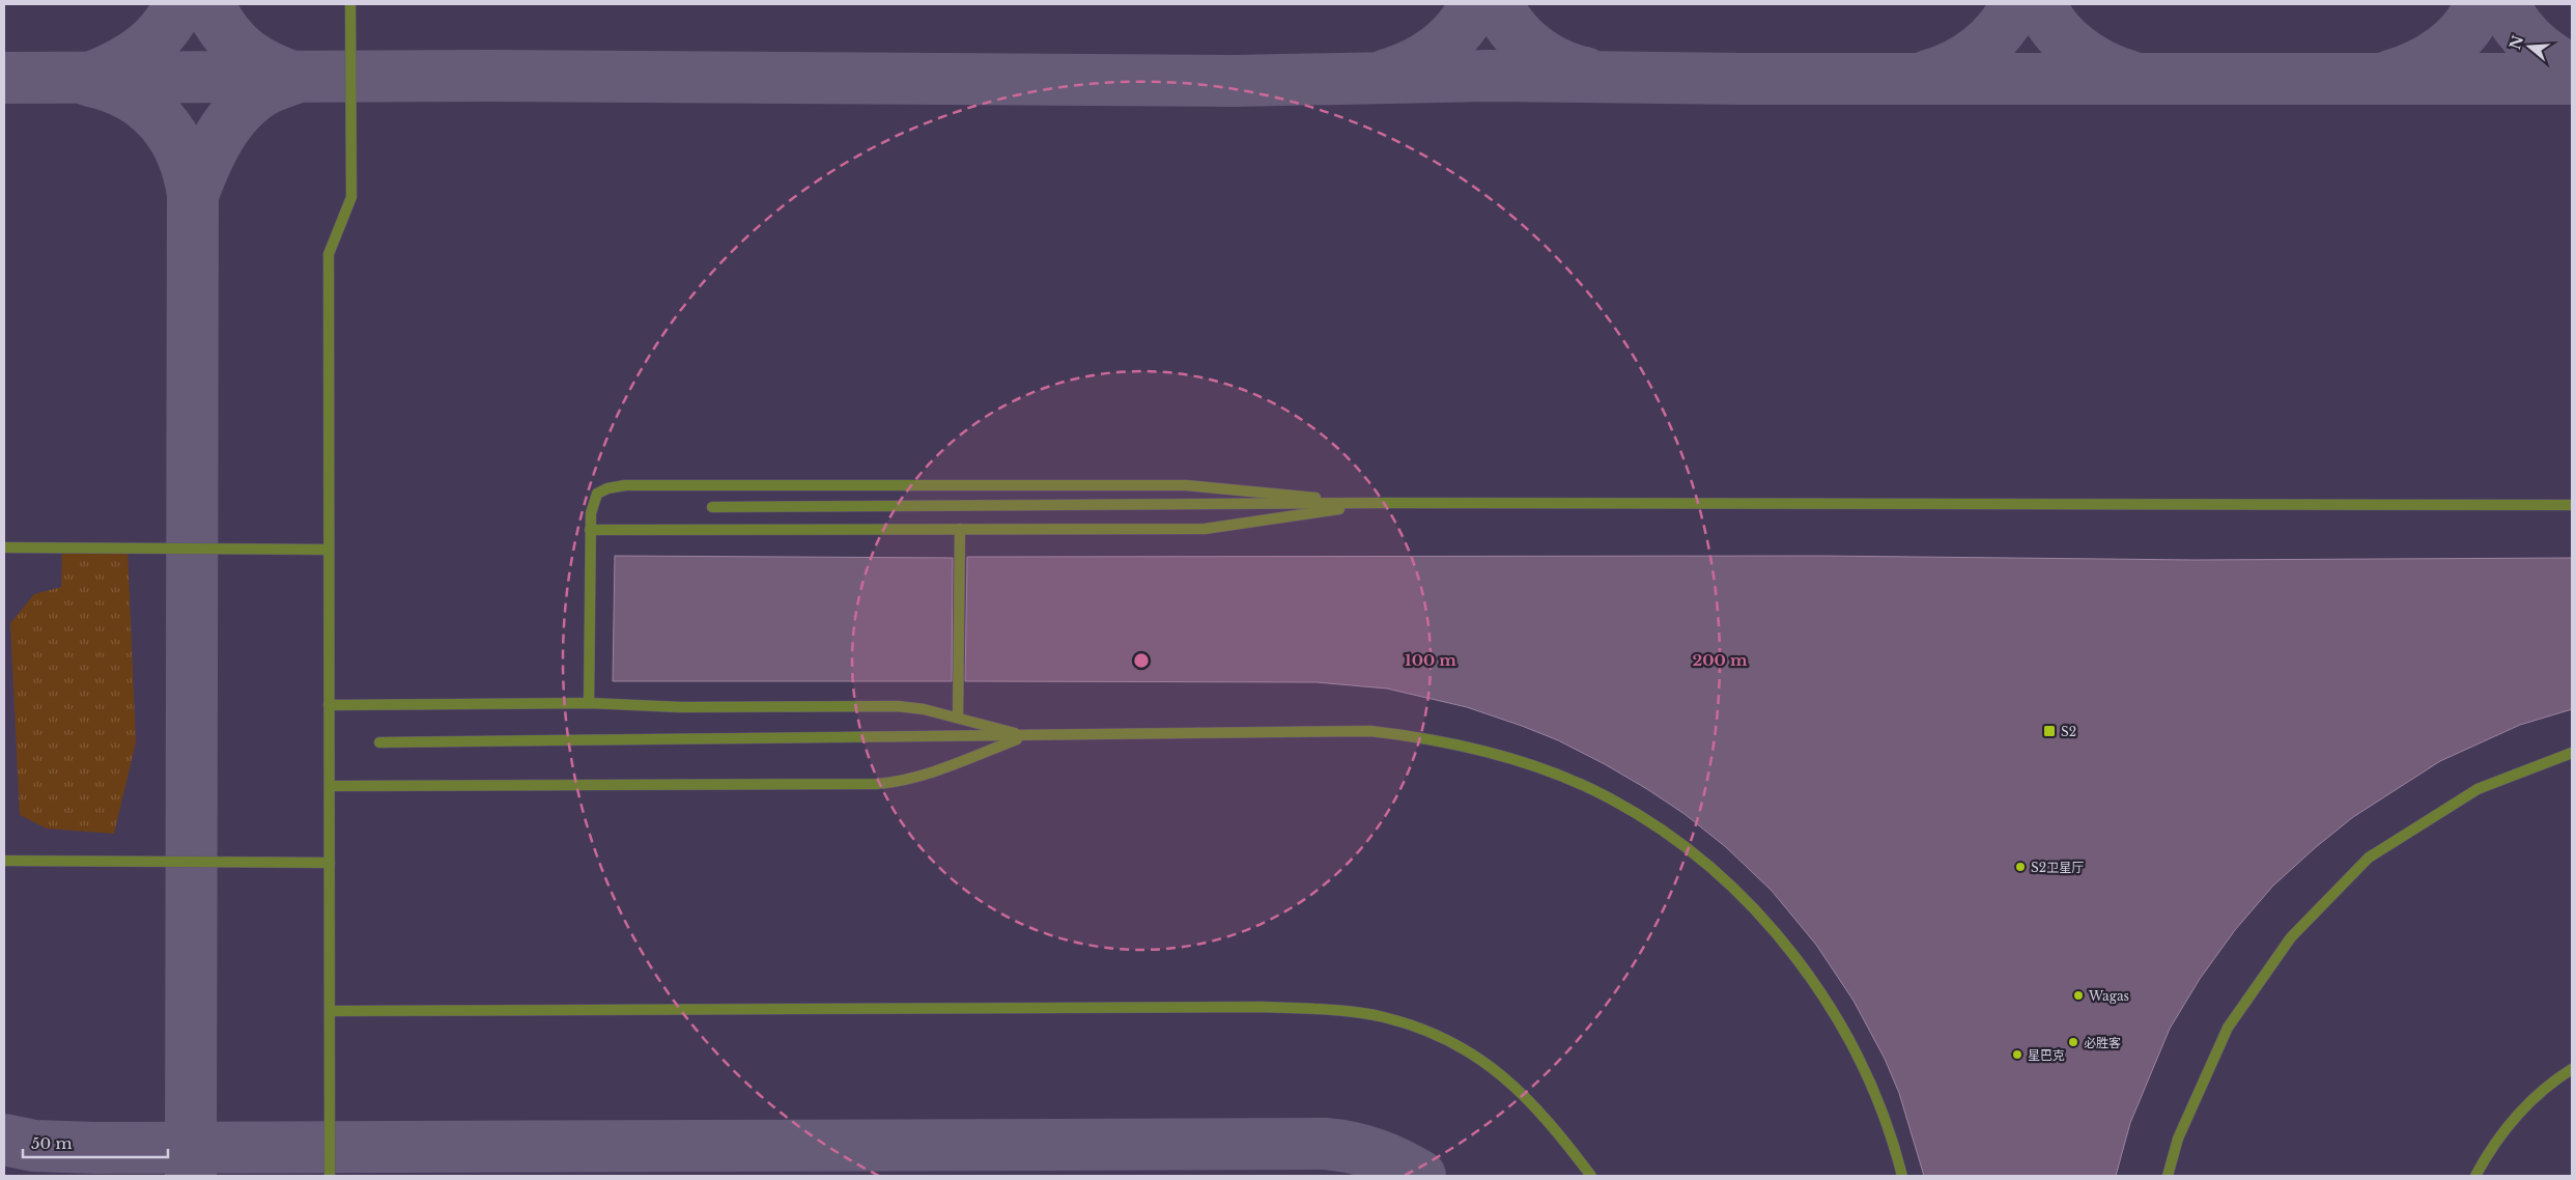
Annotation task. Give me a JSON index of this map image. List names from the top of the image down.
{
  "places": {
    "transit": ["S2"],
    "other": [
      "S2卫星厅",
      "Wagas",
      "必胜客",
      "星巴克"
    ]
  },
  "scale_bar": "50 m",
  "north": "left",
  "rings": ["100 m", "200 m"]
}
